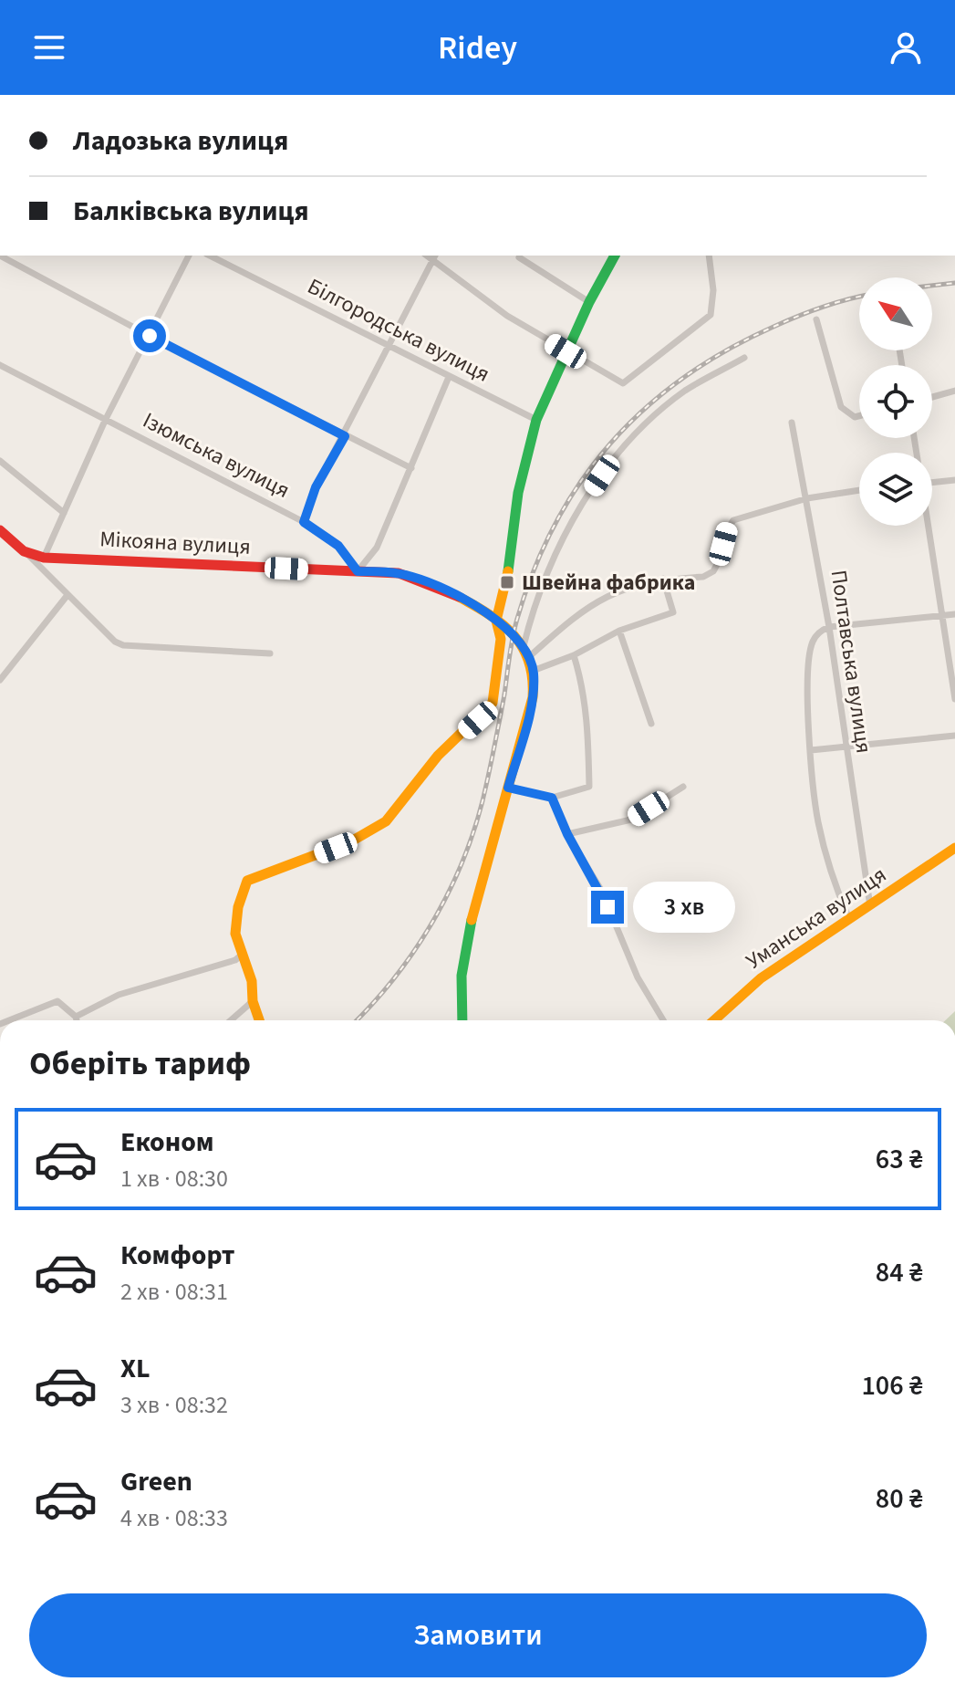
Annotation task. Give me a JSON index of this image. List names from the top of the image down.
{
  "streets": {
    "street": [
      "Білгородська вулиця",
      "Ізюмська вулиця",
      "Мікояна вулиця",
      "Полтавська вулиця",
      "Уманська вулиця"
    ]
  },
  "crossings": [
    ["Ізюмська вулиця", "Мікояна вулиця"],
    ["Полтавська вулиця", "Уманська вулиця"]
  ],
  "places": {
    "transit": ["Швейна фабрика"]
  },
  "north": "top left",
  "page": {
    "header": "Ridey",
    "banner": ["Ладозька вулиця", "Балківська вулиця"],
    "bubble": "3 хв",
    "heading": "Оберіть тариф",
    "list": [
      {
        "name": "Економ",
        "note": "1 хв · 08:30",
        "value": "63 ₴"
      },
      {
        "name": "Комфорт",
        "note": "2 хв · 08:31",
        "value": "84 ₴"
      },
      {
        "name": "XL",
        "note": "3 хв · 08:32",
        "value": "106 ₴"
      },
      {
        "name": "Green",
        "note": "4 хв · 08:33",
        "value": "80 ₴"
      }
    ],
    "buttons": "Замовити"
  }
}
